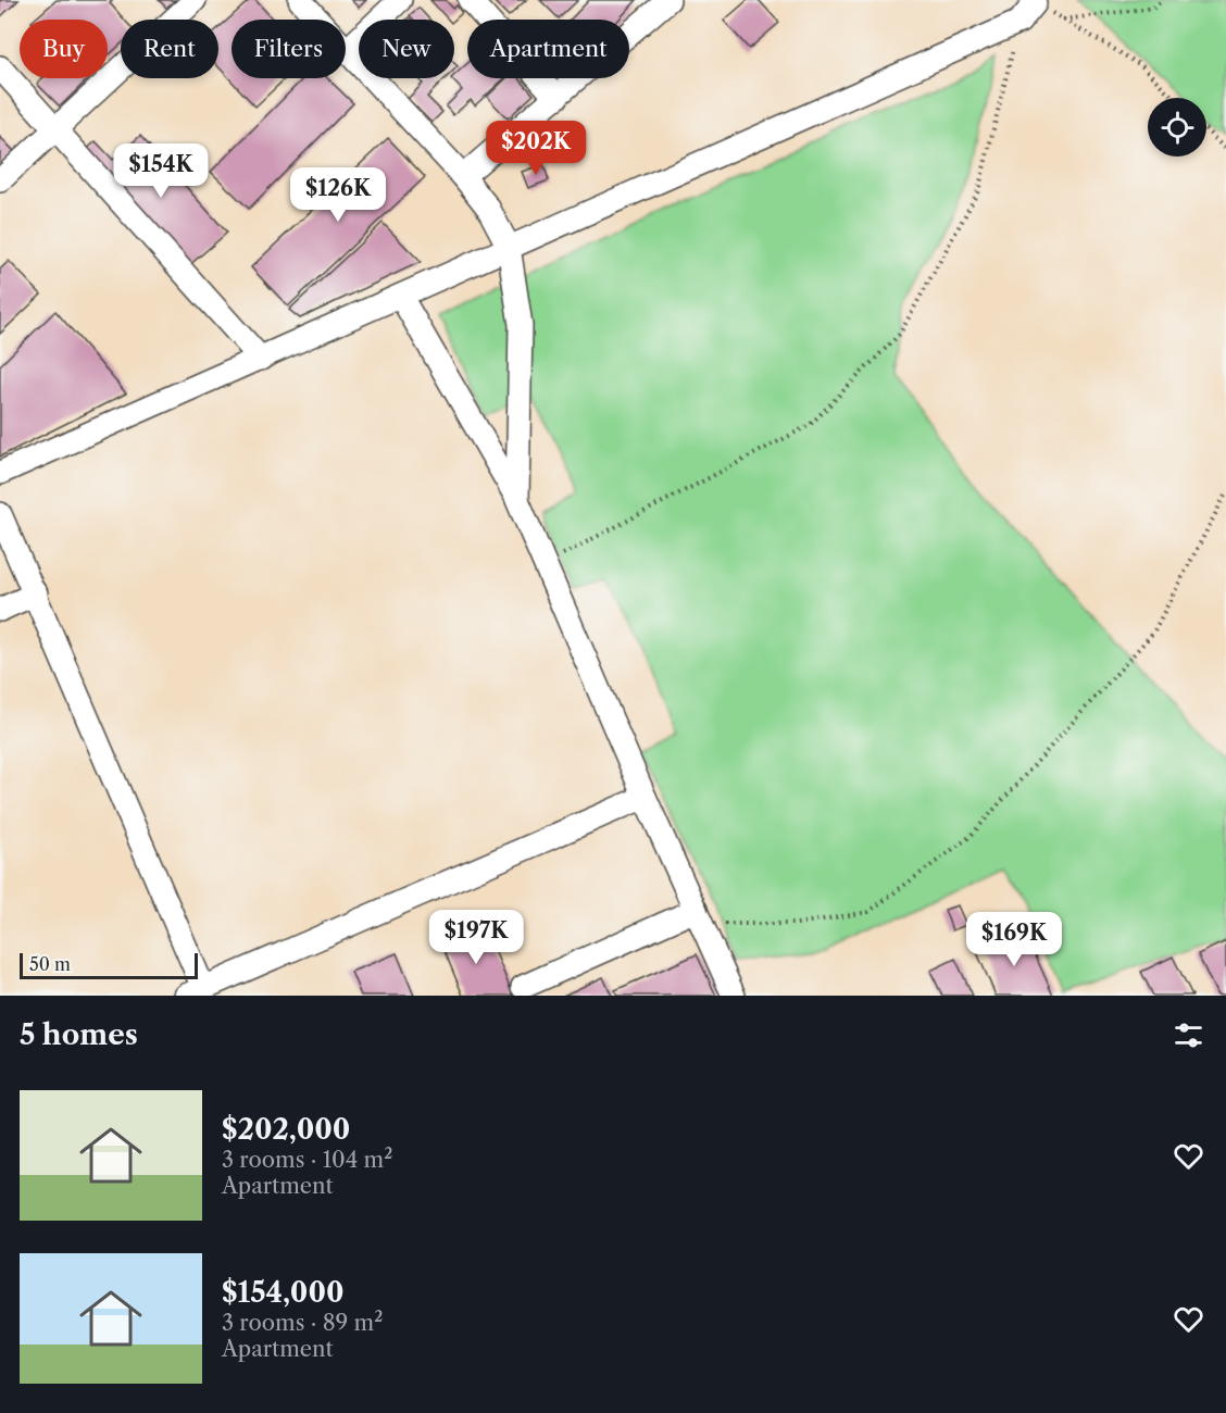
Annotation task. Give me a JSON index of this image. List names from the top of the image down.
{
  "scale_bar": "50 m",
  "page": {
    "chip": [
      "Buy",
      "Rent",
      "Filters",
      "New",
      "Apartment"
    ],
    "price": [
      "$202K",
      "$154K",
      "$126K",
      "$197K",
      "$169K"
    ],
    "scale": "50 m",
    "heading": "5 homes",
    "list": [
      {
        "name": "$202,000",
        "note": "3 rooms · 104 m² · Apartment"
      },
      {
        "name": "$154,000",
        "note": "3 rooms · 89 m² · Apartment"
      }
    ]
  }
}
